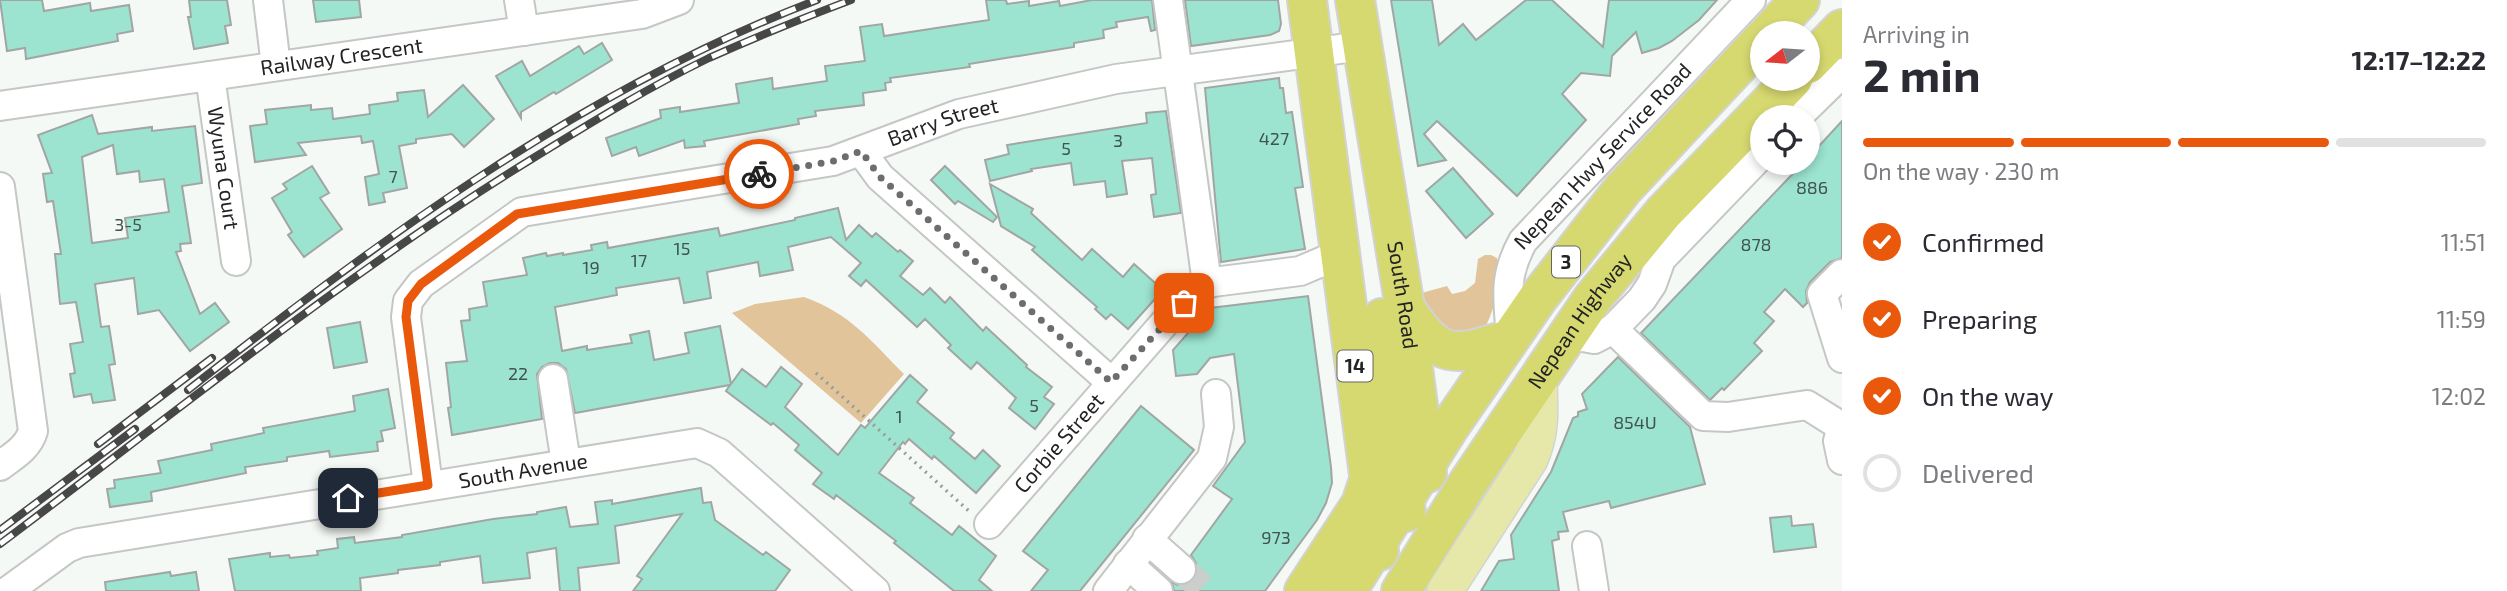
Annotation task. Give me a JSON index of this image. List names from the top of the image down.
{
  "streets": {
    "highway": [
      "3",
      "South Road",
      "Nepean Highway",
      "14"
    ],
    "street": [
      "Railway Crescent",
      "Barry Street",
      "Nepean Hwy Service Road",
      "Wyuna Court",
      "Corbie Street",
      "South Avenue"
    ]
  },
  "crossings": [
    ["Railway Crescent", "Wyuna Court"],
    ["Barry Street", "South Road"],
    ["Barry Street", "14"],
    ["Barry Street", "South Avenue"],
    ["Nepean Hwy Service Road", "3"],
    ["3", "South Road"],
    ["3", "14"],
    ["South Road", "Nepean Highway"],
    ["Nepean Highway", "14"]
  ],
  "house_numbers": [
    "427",
    "3",
    "5",
    "7",
    "886",
    "3-5",
    "878",
    "15",
    "17",
    "19",
    "22",
    "5",
    "1",
    "854U",
    "973"
  ],
  "north": "left",
  "page": {
    "heading": ["2 min", "Arriving in", "12:17–12:22"],
    "bar": "On the way · 230 m",
    "list": [
      ["Confirmed", "11:51"],
      ["Preparing", "11:59"],
      ["On the way", "12:02"],
      "Delivered"
    ]
  }
}
